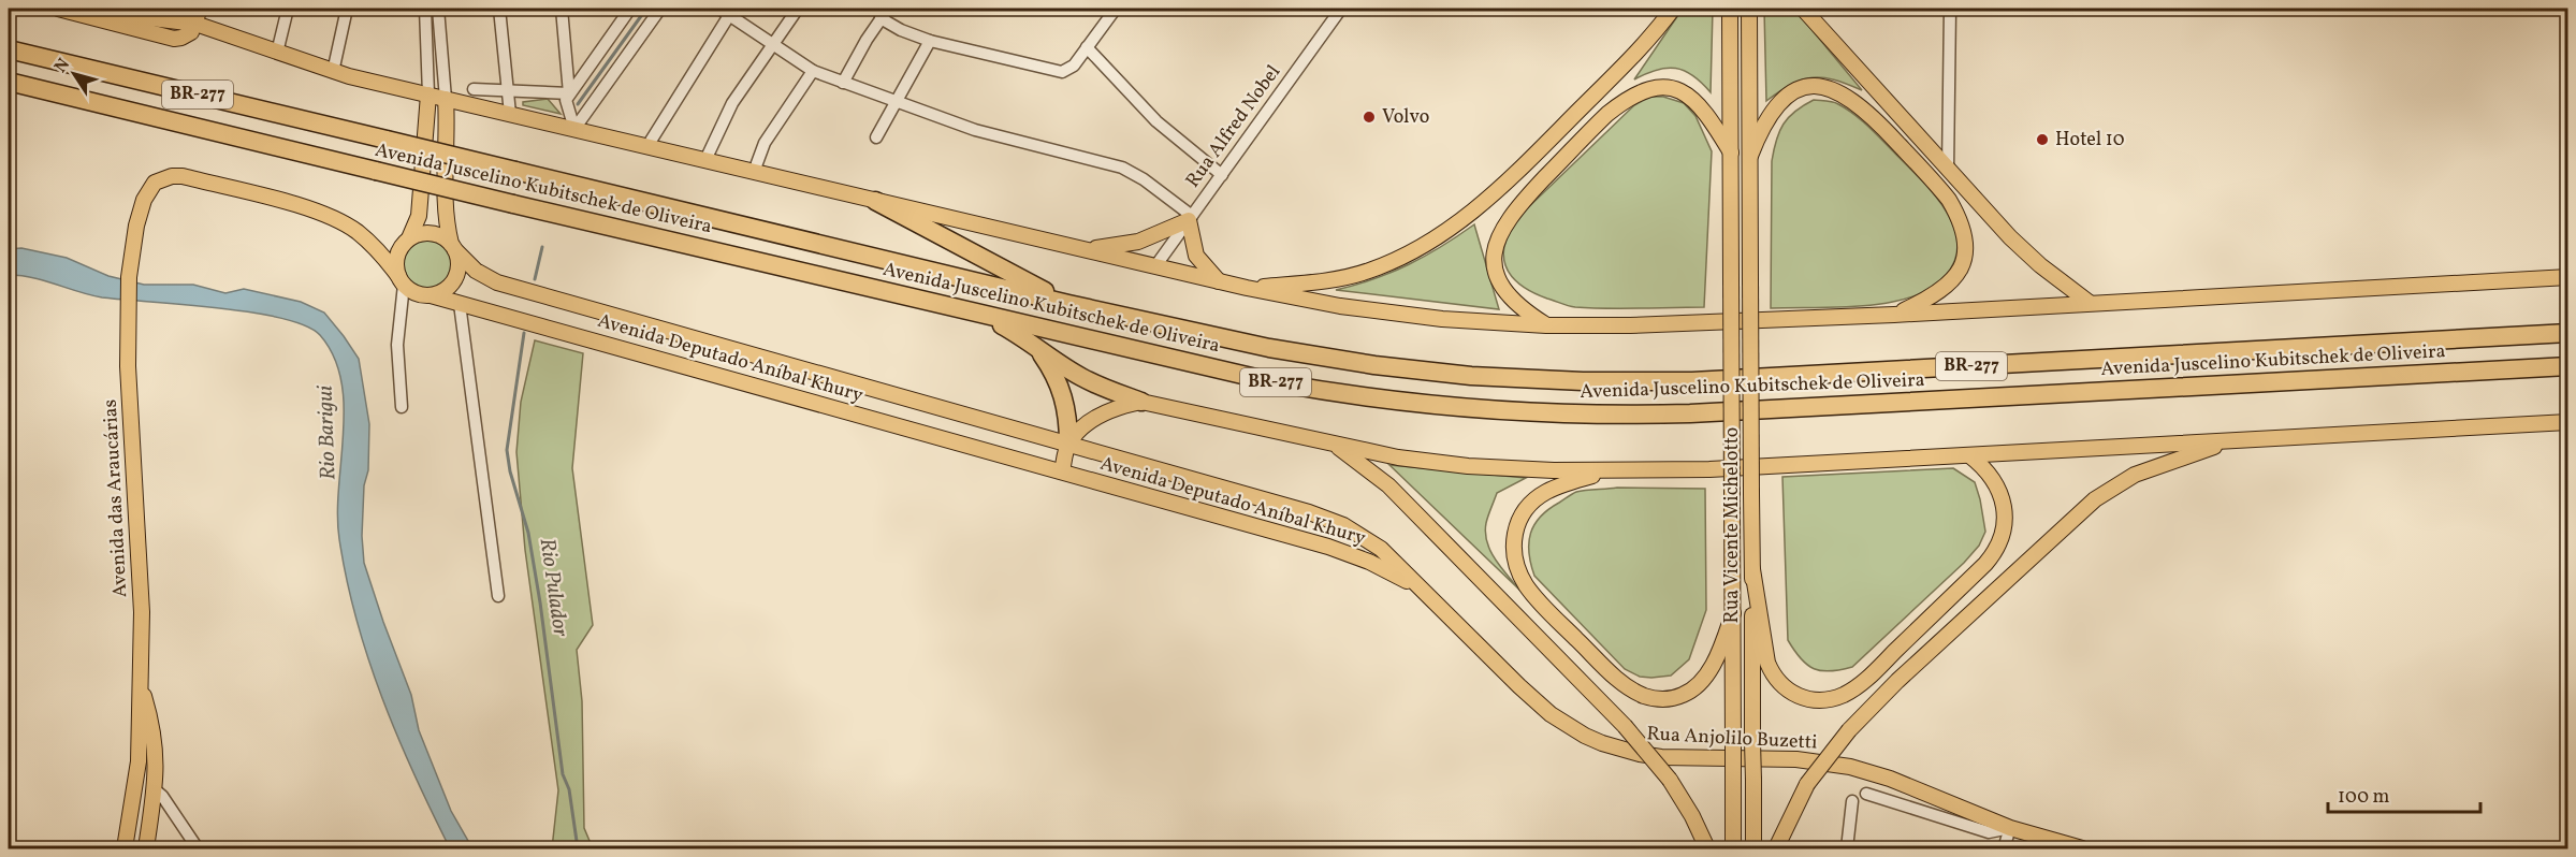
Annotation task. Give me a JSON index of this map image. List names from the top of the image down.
{
  "streets": {
    "highway": ["BR-277", "Avenida Juscelino Kubitschek de Oliveira"],
    "main road": [
      "Avenida Deputado Aníbal Khury",
      "Avenida das Araucárias",
      "Rua Vicente Michelotto",
      "Rua Anjolilo Buzetti"
    ],
    "street": ["Rua Alfred Nobel"]
  },
  "crossings": [
    ["Avenida Deputado Aníbal Khury", "Rua Anjolilo Buzetti"]
  ],
  "water": ["Rio Barigui", "Rio Pulador"],
  "places": ["Volvo", "Hotel 10"],
  "scale_bar": "100 m",
  "north": "top left"
}
